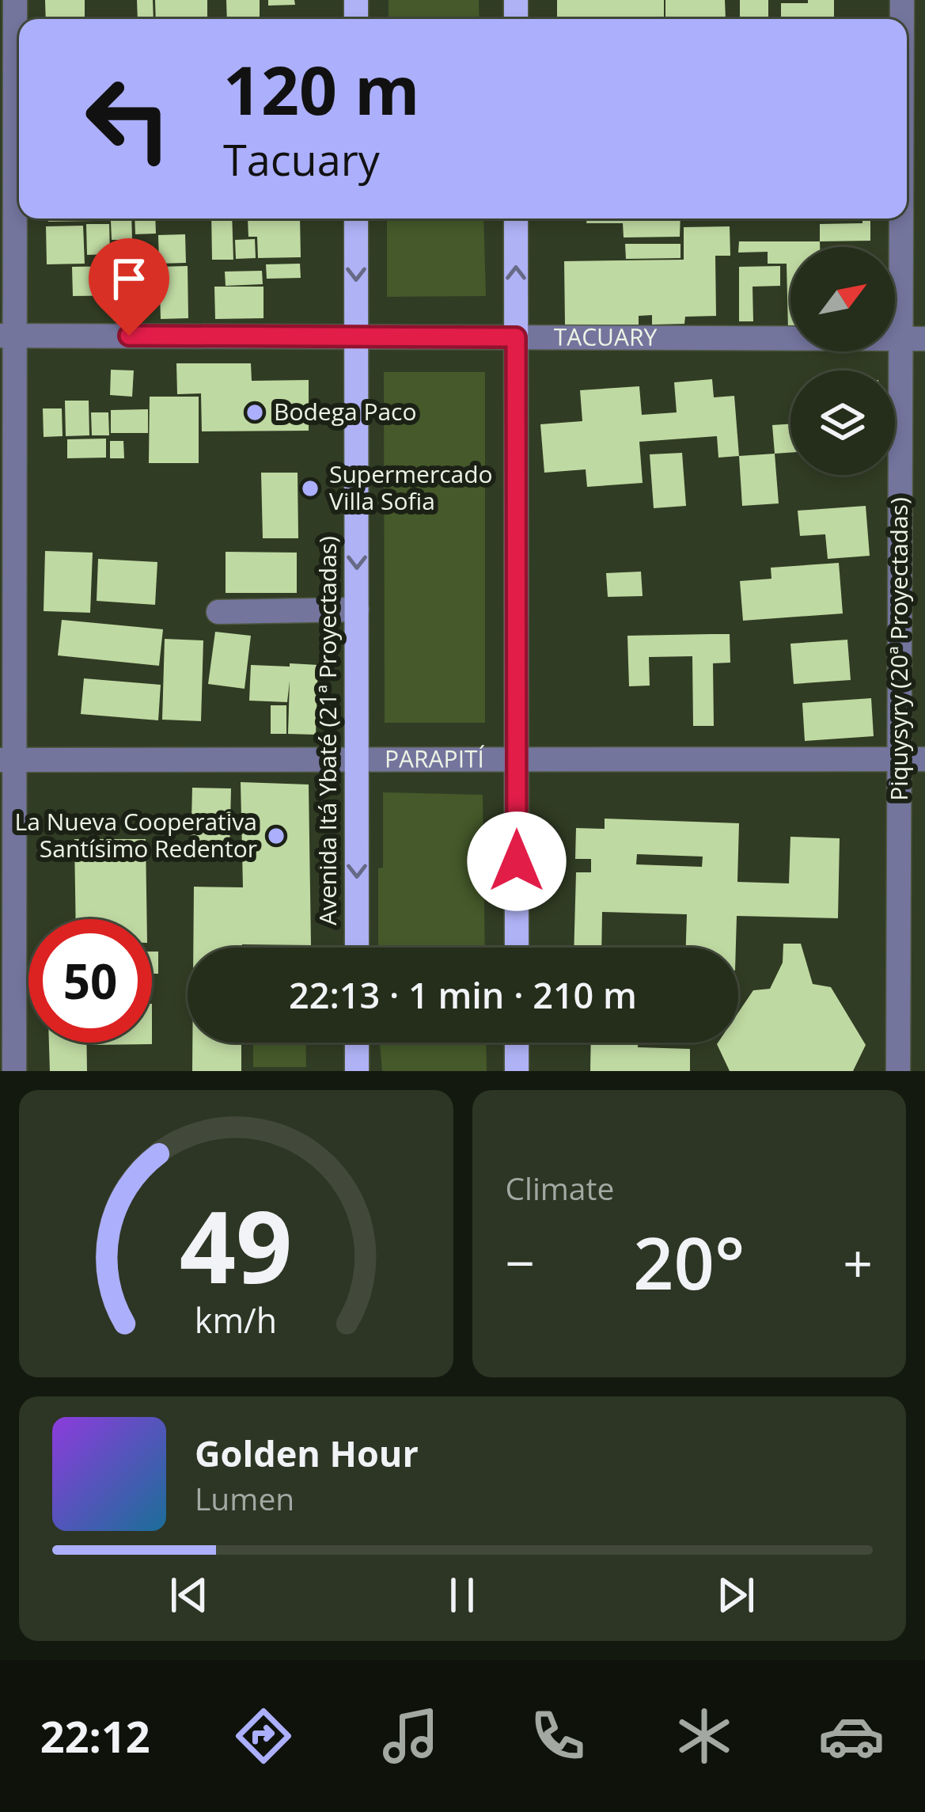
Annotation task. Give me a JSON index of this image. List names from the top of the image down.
{
  "streets": {
    "main road": ["Avenida Itá Ybaté (21ª Proyectadas)"],
    "street": ["TACUARY", "Piquysyry (20ª Proyectadas)", "PARAPITÍ"]
  },
  "crossings": [
    ["TACUARY", "Piquysyry (20ª Proyectadas)"],
    ["TACUARY", "Avenida Itá Ybaté (21ª Proyectadas)"],
    ["Piquysyry (20ª Proyectadas)", "PARAPITÍ"],
    ["Avenida Itá Ybaté (21ª Proyectadas)", "PARAPITÍ"]
  ],
  "places": ["Bodega Paco", "Supermercado Villa Sofia", "La Nueva Cooperativa Santísimo Redentor"],
  "north": "top right",
  "page": {
    "turn": ["120 m", "Tacuary"],
    "limit": "50",
    "trip": "22:13 · 1 min · 210 m",
    "tile": "Climate",
    "heat": ["−", "20°", "+"],
    "song": ["Golden Hour", "Lumen"],
    "tabs": "22:12",
    "gauge": ["49", "km/h"]
  }
}
